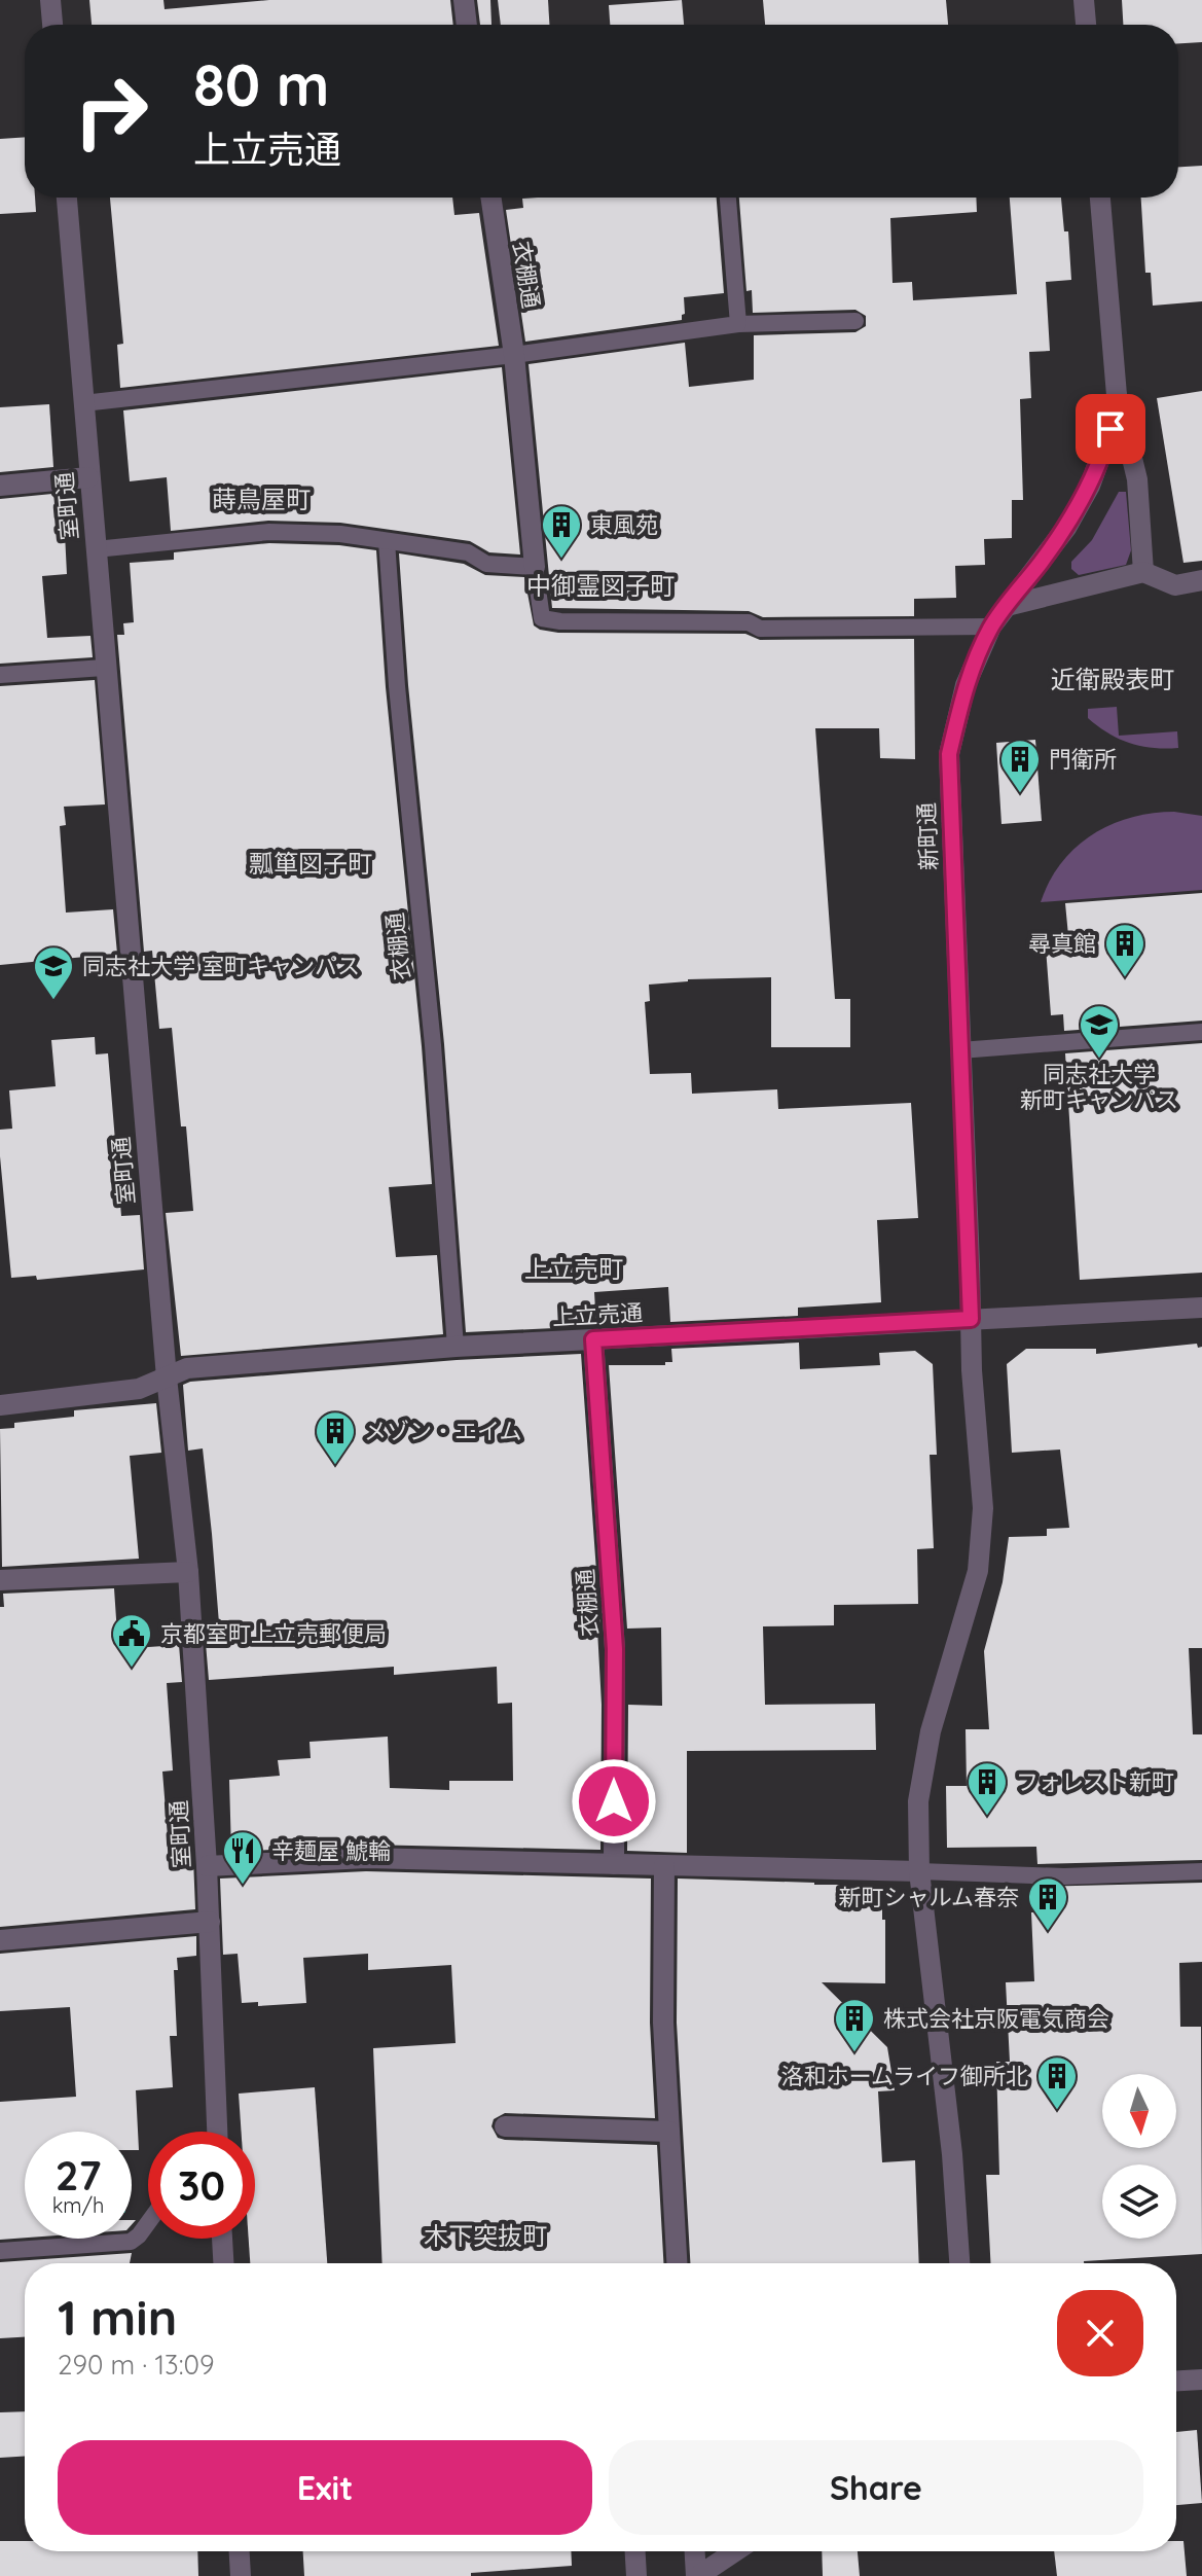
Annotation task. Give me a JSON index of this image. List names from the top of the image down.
{
  "streets": {
    "street": [
      "衣棚通",
      "室町通",
      "新町通",
      "上立売通"
    ]
  },
  "crossings": [
    ["衣棚通", "上立売通"],
    ["室町通", "上立売通"],
    ["新町通", "上立売通"]
  ],
  "districts": [
    "蒔鳥屋町",
    "中御霊図子町",
    "近衛殿表町",
    "瓢箪図子町",
    "上立売町",
    "木下突抜町"
  ],
  "places": {
    "building": [
      "東風苑",
      "門衛所",
      "尋真館",
      "メゾン・エイム",
      "フォレスト新町",
      "新町シャルム春奈",
      "株式会社京阪電気商会",
      "洛和ホームライフ御所北"
    ],
    "school or university": ["同志社大学 室町キャンパス", "同志社大学 新町キャンパス"],
    "public building": ["京都室町上立売郵便局"],
    "restaurant": ["辛麺屋 鯱輪"]
  },
  "north": "bottom",
  "page": {
    "turn": ["80 m", "上立売通"],
    "speed": "27 km/h",
    "limit": "30",
    "heading": ["1 min", "290 m · 13:09"],
    "buttons": ["Exit", "Share"]
  }
}
